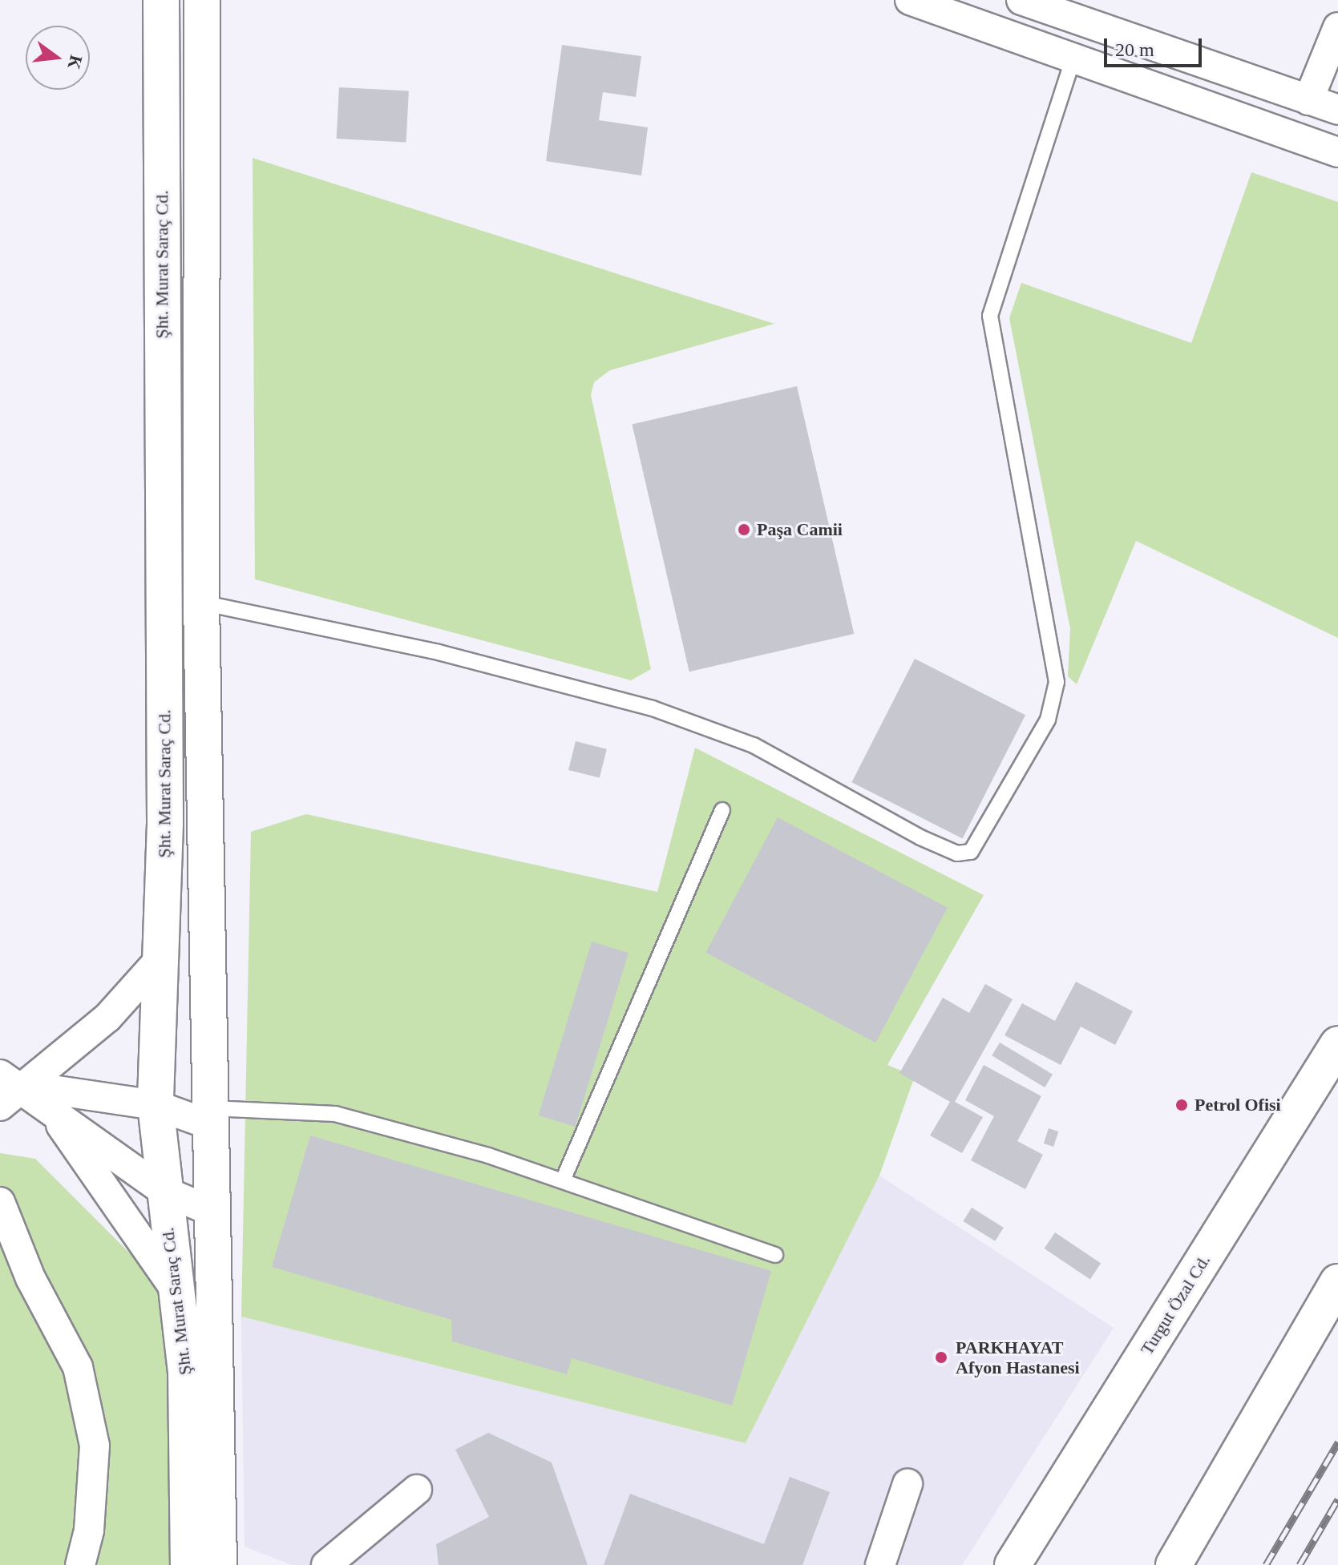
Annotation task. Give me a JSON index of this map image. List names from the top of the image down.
{
  "streets": {
    "street": ["Şht. Murat Saraç Cd.", "Turgut Özal Cd."]
  },
  "places": ["Paşa Camii", "Petrol Ofisi", "PARKHAYAT Afyon Hastanesi"],
  "scale_bar": "20 m",
  "north": "right"
}
